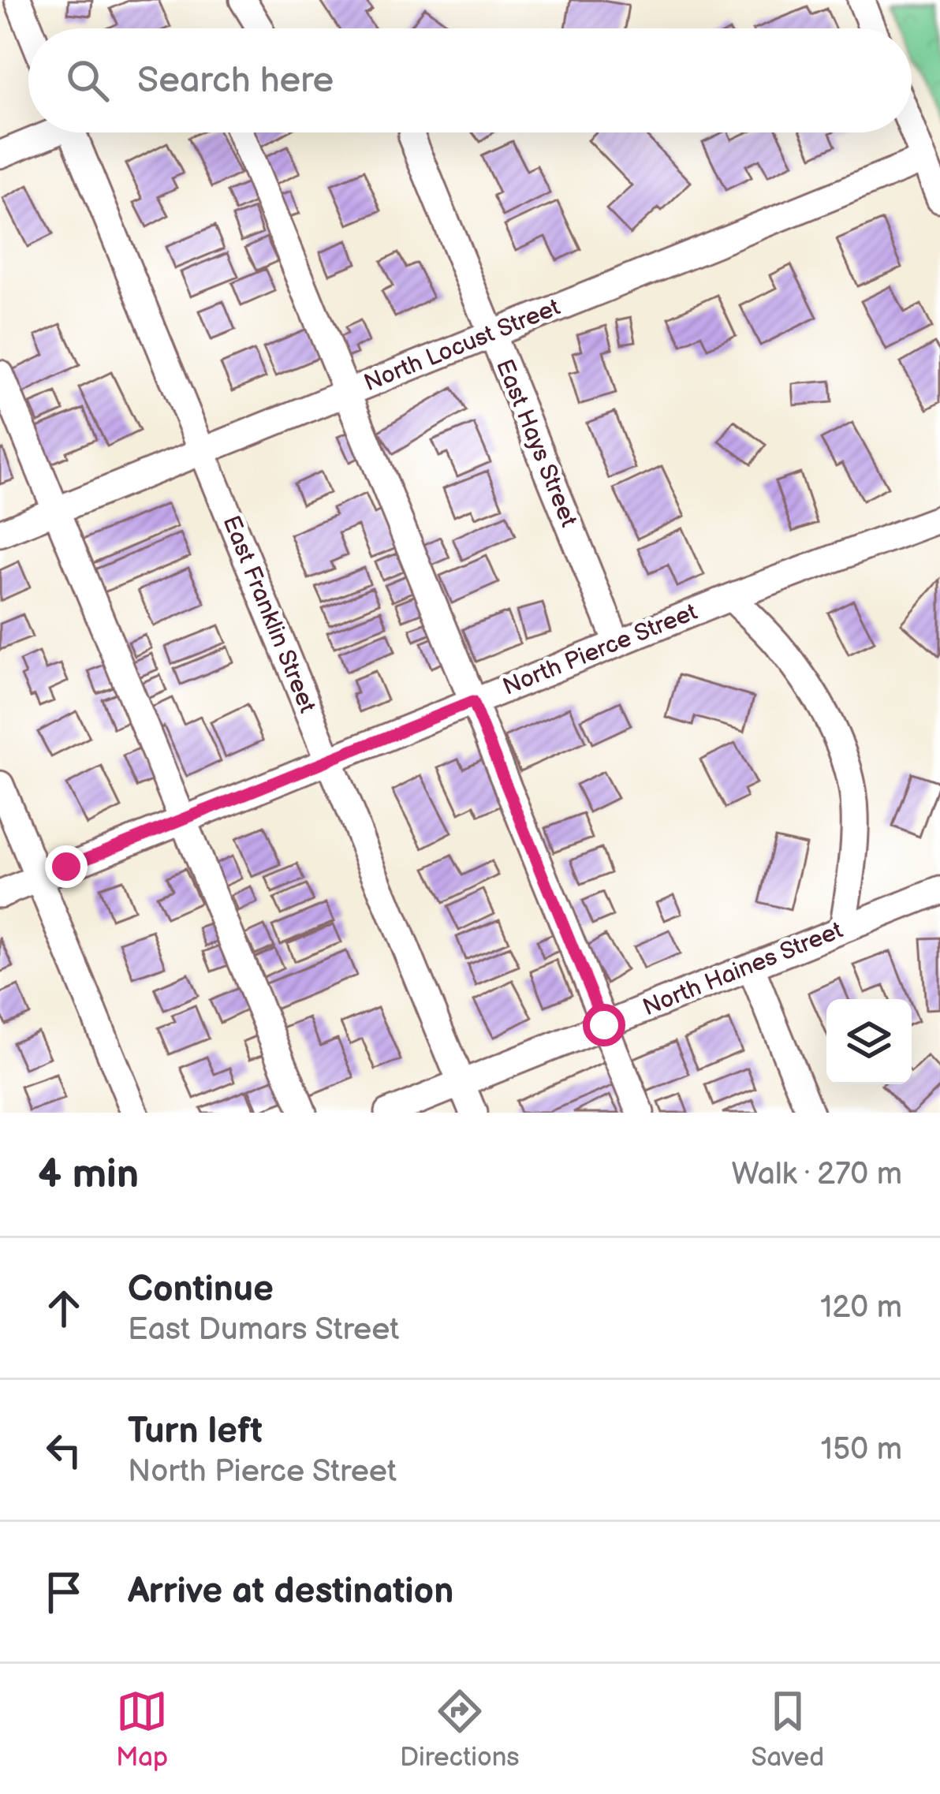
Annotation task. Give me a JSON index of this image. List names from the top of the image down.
{
  "streets": {
    "street": [
      "North Locust Street",
      "East Hays Street",
      "East Franklin Street",
      "North Pierce Street",
      "North Haines Street"
    ]
  },
  "crossings": [
    ["North Locust Street", "East Hays Street"],
    ["North Locust Street", "East Franklin Street"],
    ["East Hays Street", "North Pierce Street"],
    ["East Franklin Street", "North Pierce Street"],
    ["East Franklin Street", "North Haines Street"]
  ],
  "page": {
    "search": "Search here",
    "heading": ["4 min", "Walk · 270 m"],
    "list": [
      ["Continue", "East Dumars Street", "120 m"],
      ["Turn left", "North Pierce Street", "150 m"],
      "Arrive at destination"
    ],
    "nav": ["Map", "Directions", "Saved"]
  }
}
